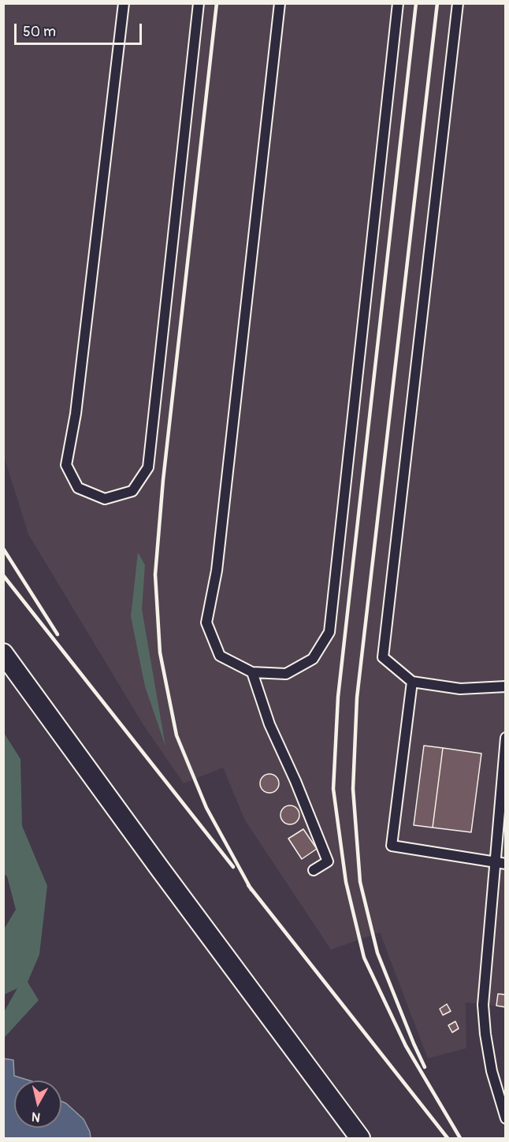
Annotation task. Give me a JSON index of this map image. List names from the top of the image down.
{
  "scale_bar": "50 m",
  "north": "bottom"
}
